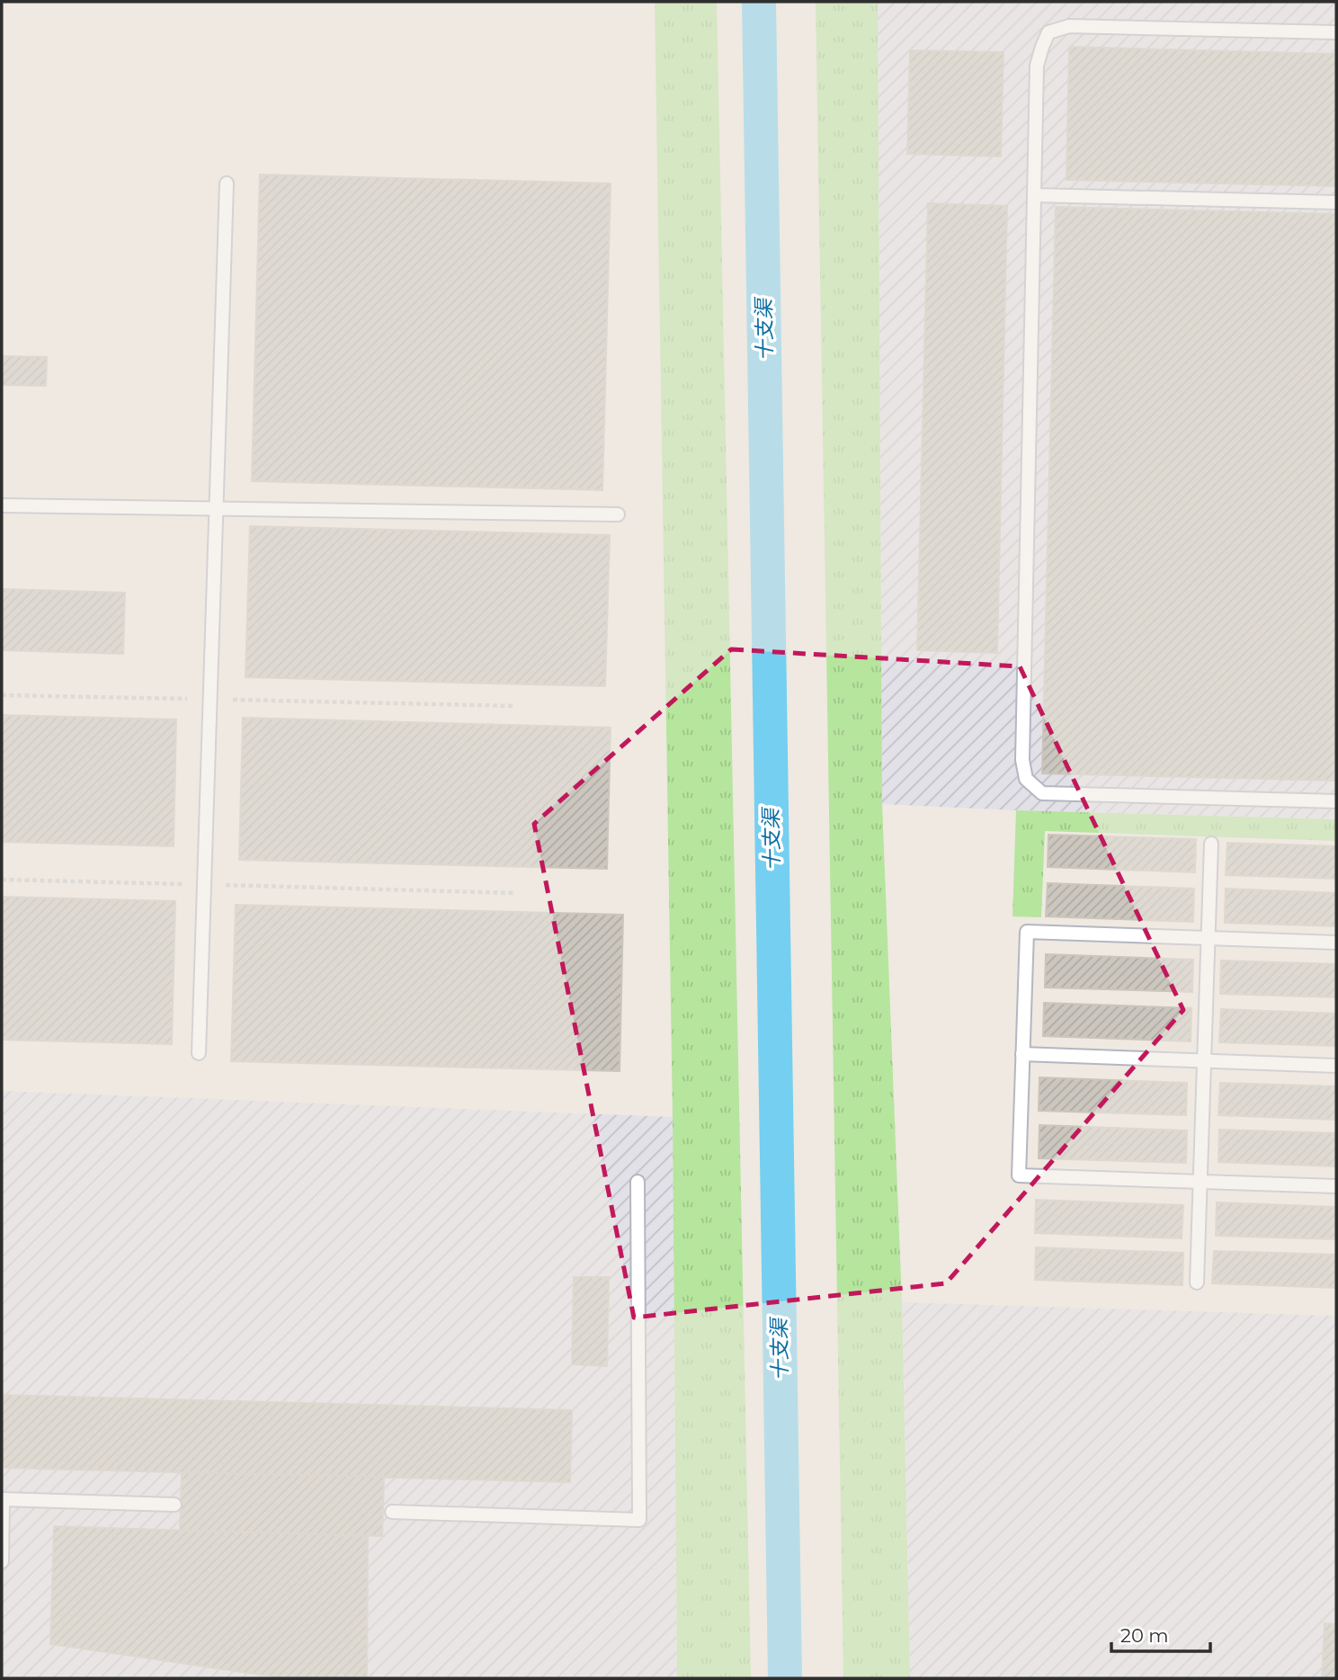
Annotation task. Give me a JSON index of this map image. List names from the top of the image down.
{
  "water": ["十支渠"],
  "scale_bar": "20 m"
}
